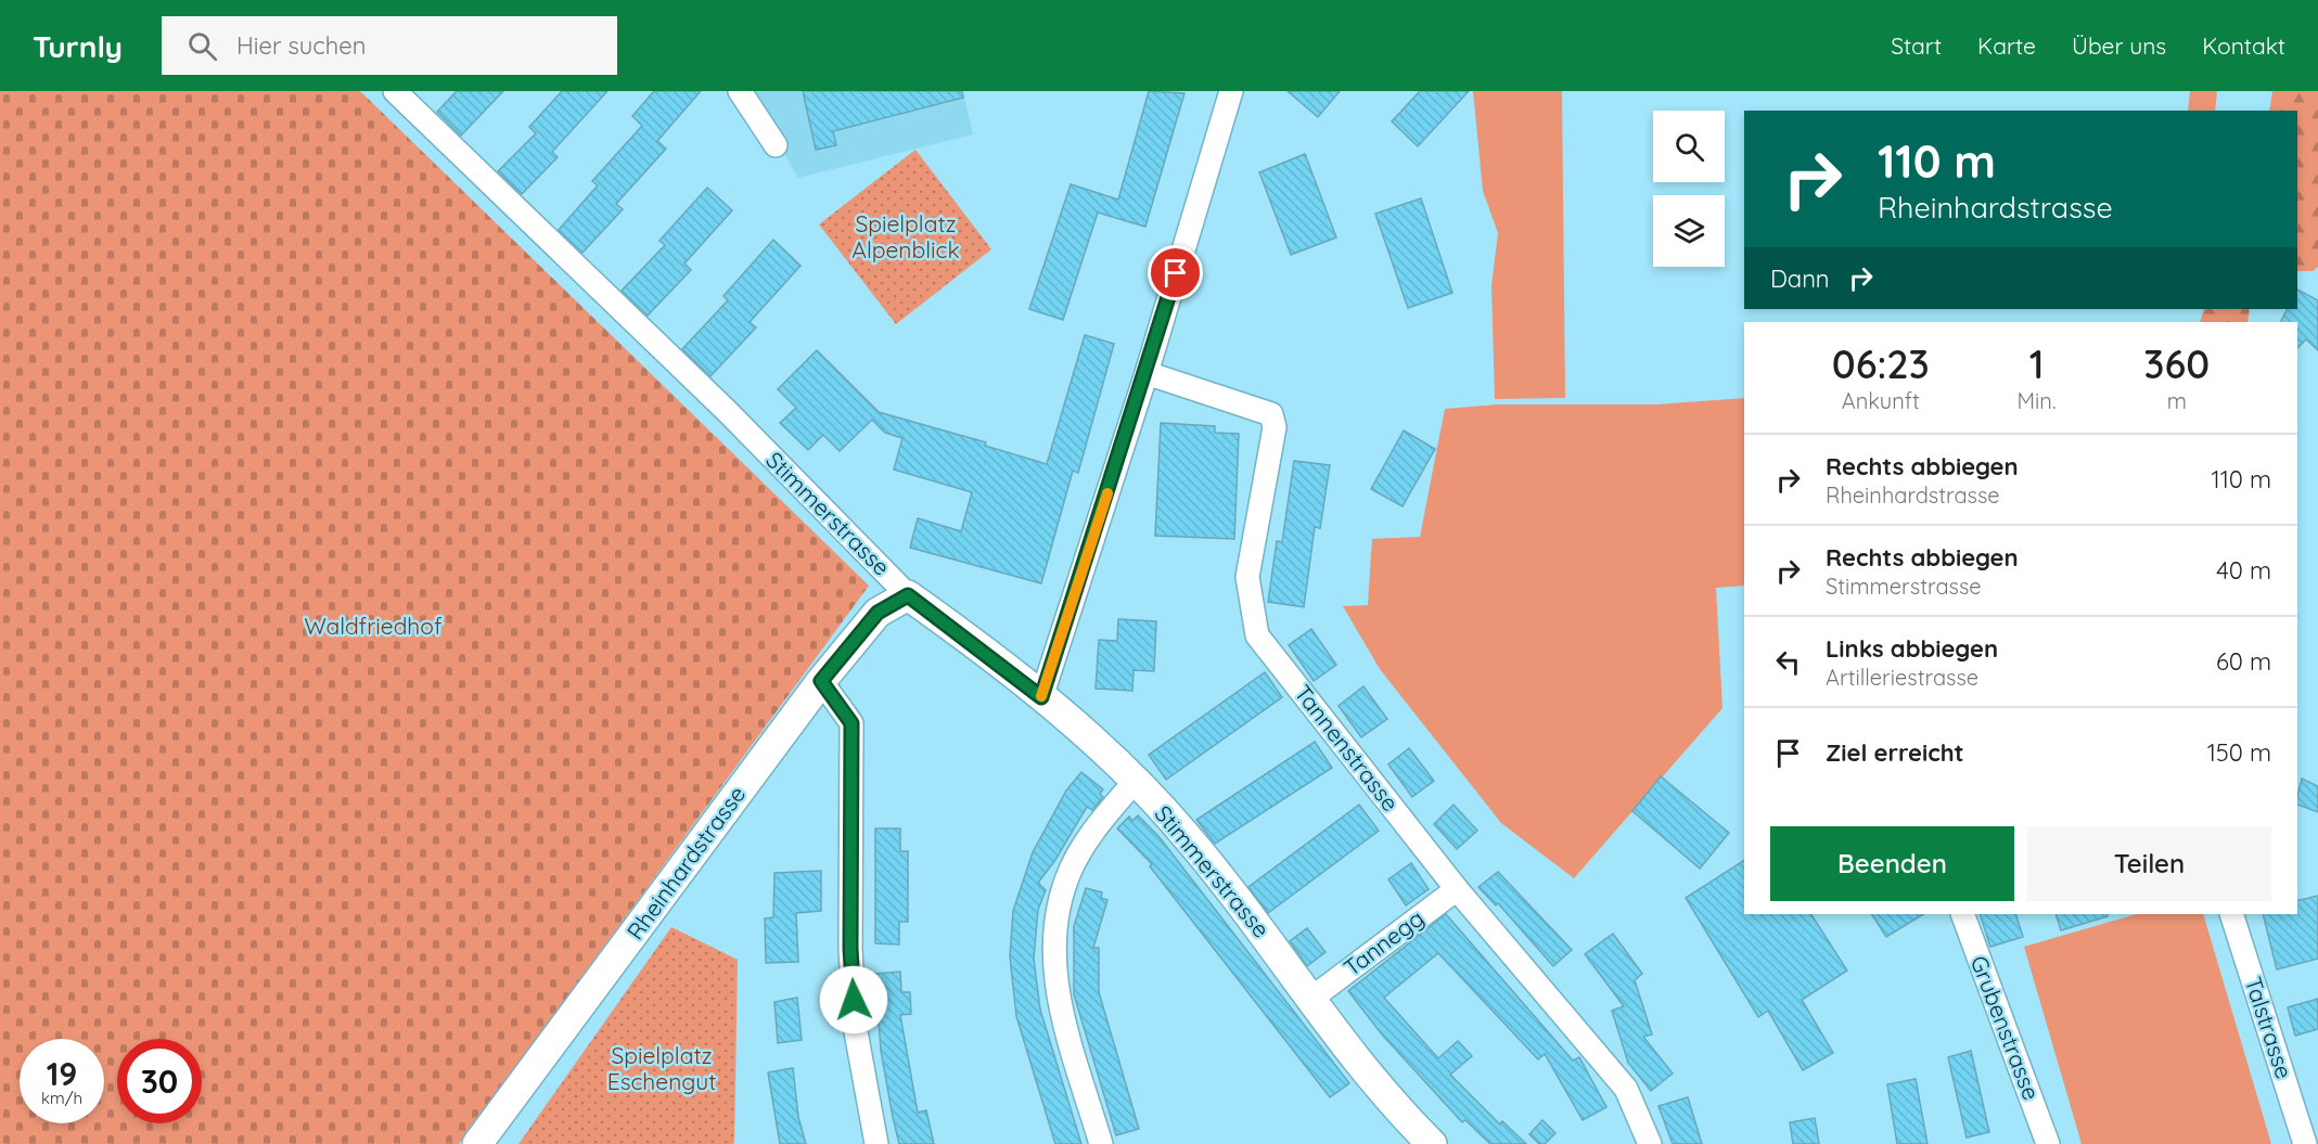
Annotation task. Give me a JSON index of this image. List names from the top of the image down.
{
  "streets": {
    "street": [
      "Stimmerstrasse",
      "Tannenstrasse",
      "Rheinhardstrasse",
      "Tannegg",
      "Grubenstrasse",
      "Talstrasse"
    ]
  },
  "crossings": [
    ["Stimmerstrasse", "Rheinhardstrasse"],
    ["Stimmerstrasse", "Tannegg"],
    ["Tannenstrasse", "Tannegg"]
  ],
  "parks": ["Spielplatz Alpenblick", "Waldfriedhof", "Spielplatz Eschengut"],
  "page": {
    "header": "Turnly",
    "search": "Hier suchen",
    "nav": [
      "Start",
      "Karte",
      "Über uns",
      "Kontakt"
    ],
    "turn": ["110 m", "Rheinhardstrasse"],
    "then": "Dann",
    "eta": [
      "06:23",
      "Ankunft",
      "1",
      "Min.",
      "360",
      "m"
    ],
    "list": [
      {
        "name": "Rechts abbiegen",
        "note": "Rheinhardstrasse",
        "value": "110 m"
      },
      {
        "name": "Rechts abbiegen",
        "note": "Stimmerstrasse",
        "value": "40 m"
      },
      {
        "name": "Links abbiegen",
        "note": "Artilleriestrasse",
        "value": "60 m"
      },
      {
        "name": "Ziel erreicht",
        "value": "150 m"
      }
    ],
    "buttons": ["Beenden", "Teilen"],
    "speed": "19 km/h",
    "limit": "30"
  }
}
